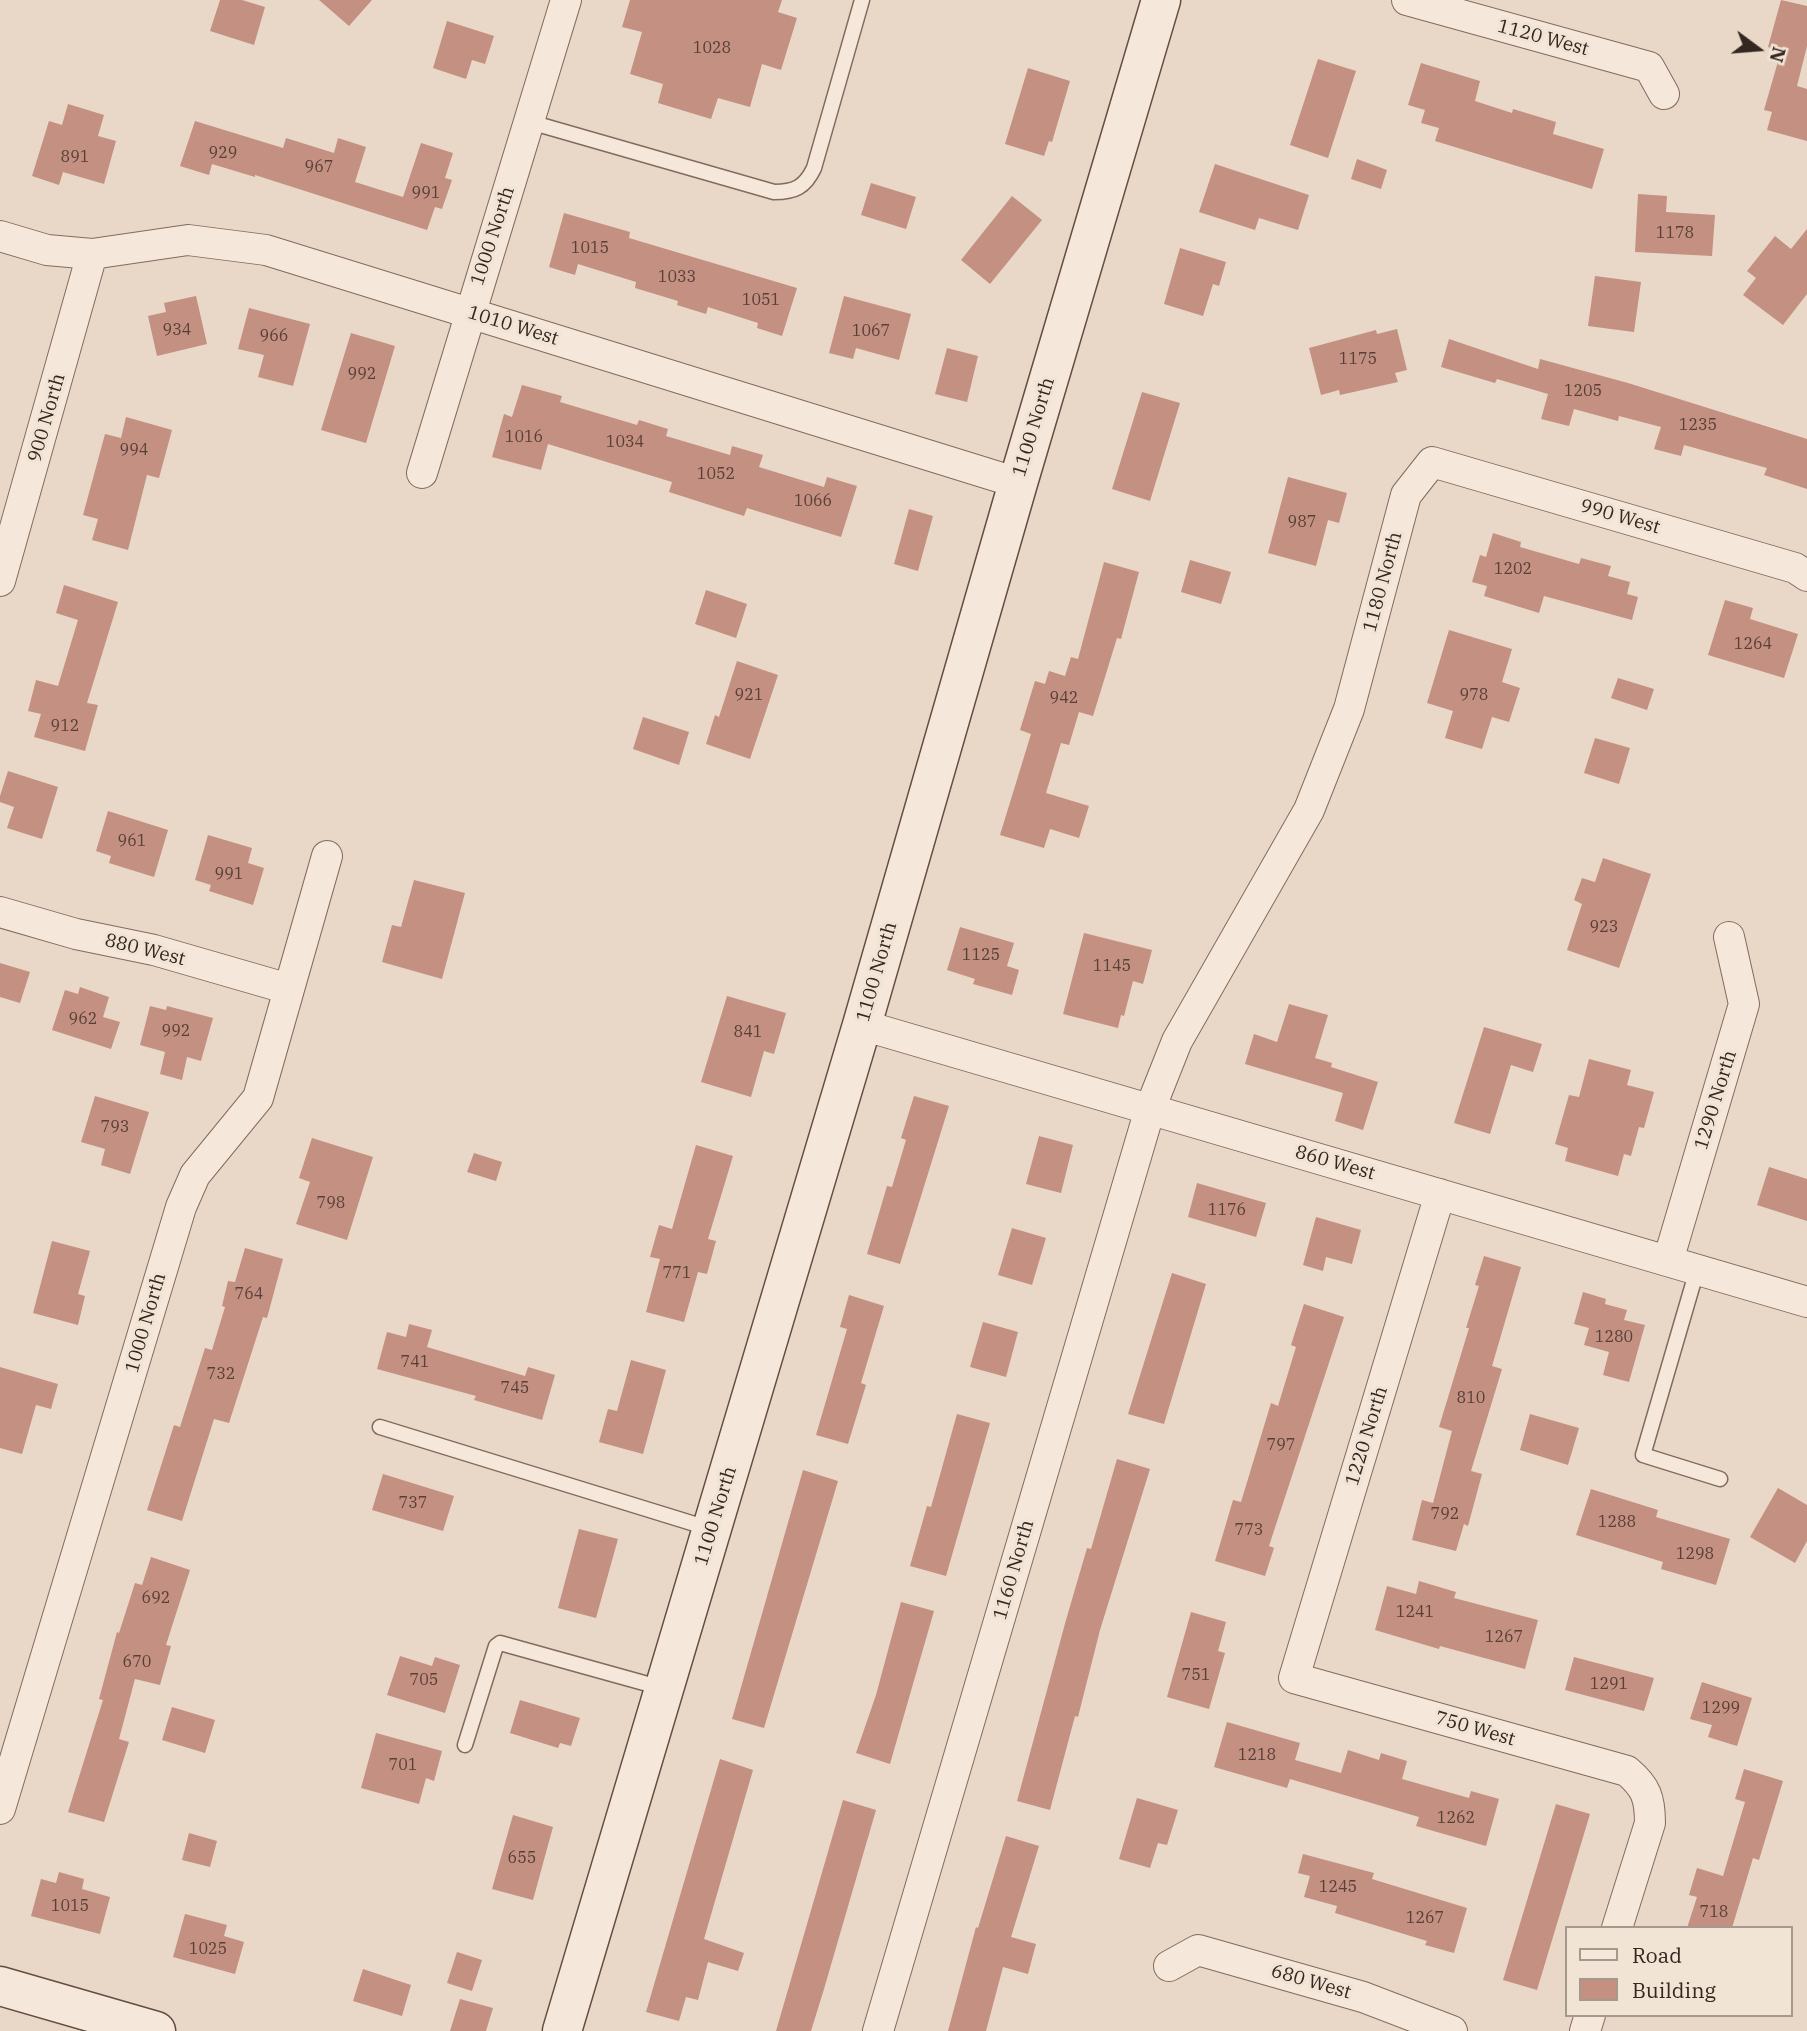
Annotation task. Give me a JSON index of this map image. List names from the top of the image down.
{
  "streets": {
    "main road": ["1100 North"],
    "street": [
      "1120 West",
      "1000 North",
      "1010 West",
      "900 North",
      "990 West",
      "1180 North",
      "880 West",
      "1290 North",
      "860 West",
      "1220 North",
      "1160 North",
      "750 West",
      "680 West"
    ]
  },
  "crossings": [
    ["1000 North", "1010 West"],
    ["1000 North", "880 West"],
    ["1010 West", "900 North"],
    ["1010 West", "1100 North"],
    ["1100 North", "860 West"],
    ["990 West", "1180 North"],
    ["1180 North", "860 West"],
    ["1180 North", "1160 North"],
    ["1290 North", "860 West"],
    ["860 West", "1220 North"],
    ["860 West", "1160 North"],
    ["1220 North", "750 West"]
  ],
  "house_numbers": [
    "1028",
    "929",
    "891",
    "967",
    "991",
    "1178",
    "1015",
    "1033",
    "1051",
    "934",
    "1067",
    "966",
    "1175",
    "992",
    "1205",
    "1235",
    "1016",
    "1034",
    "994",
    "1052",
    "1066",
    "987",
    "1202",
    "1264",
    "921",
    "978",
    "942",
    "912",
    "961",
    "991",
    "923",
    "1125",
    "1145",
    "962",
    "992",
    "841",
    "793",
    "798",
    "1176",
    "771",
    "764",
    "1280",
    "741",
    "732",
    "745",
    "810",
    "797",
    "737",
    "792",
    "1288",
    "773",
    "1298",
    "692",
    "1241",
    "1267",
    "670",
    "751",
    "705",
    "1291",
    "1299",
    "1218",
    "701",
    "1262",
    "655",
    "1245",
    "1015",
    "718",
    "1267",
    "1025"
  ],
  "legend": ["Road", "Building"],
  "north": "right"
}
